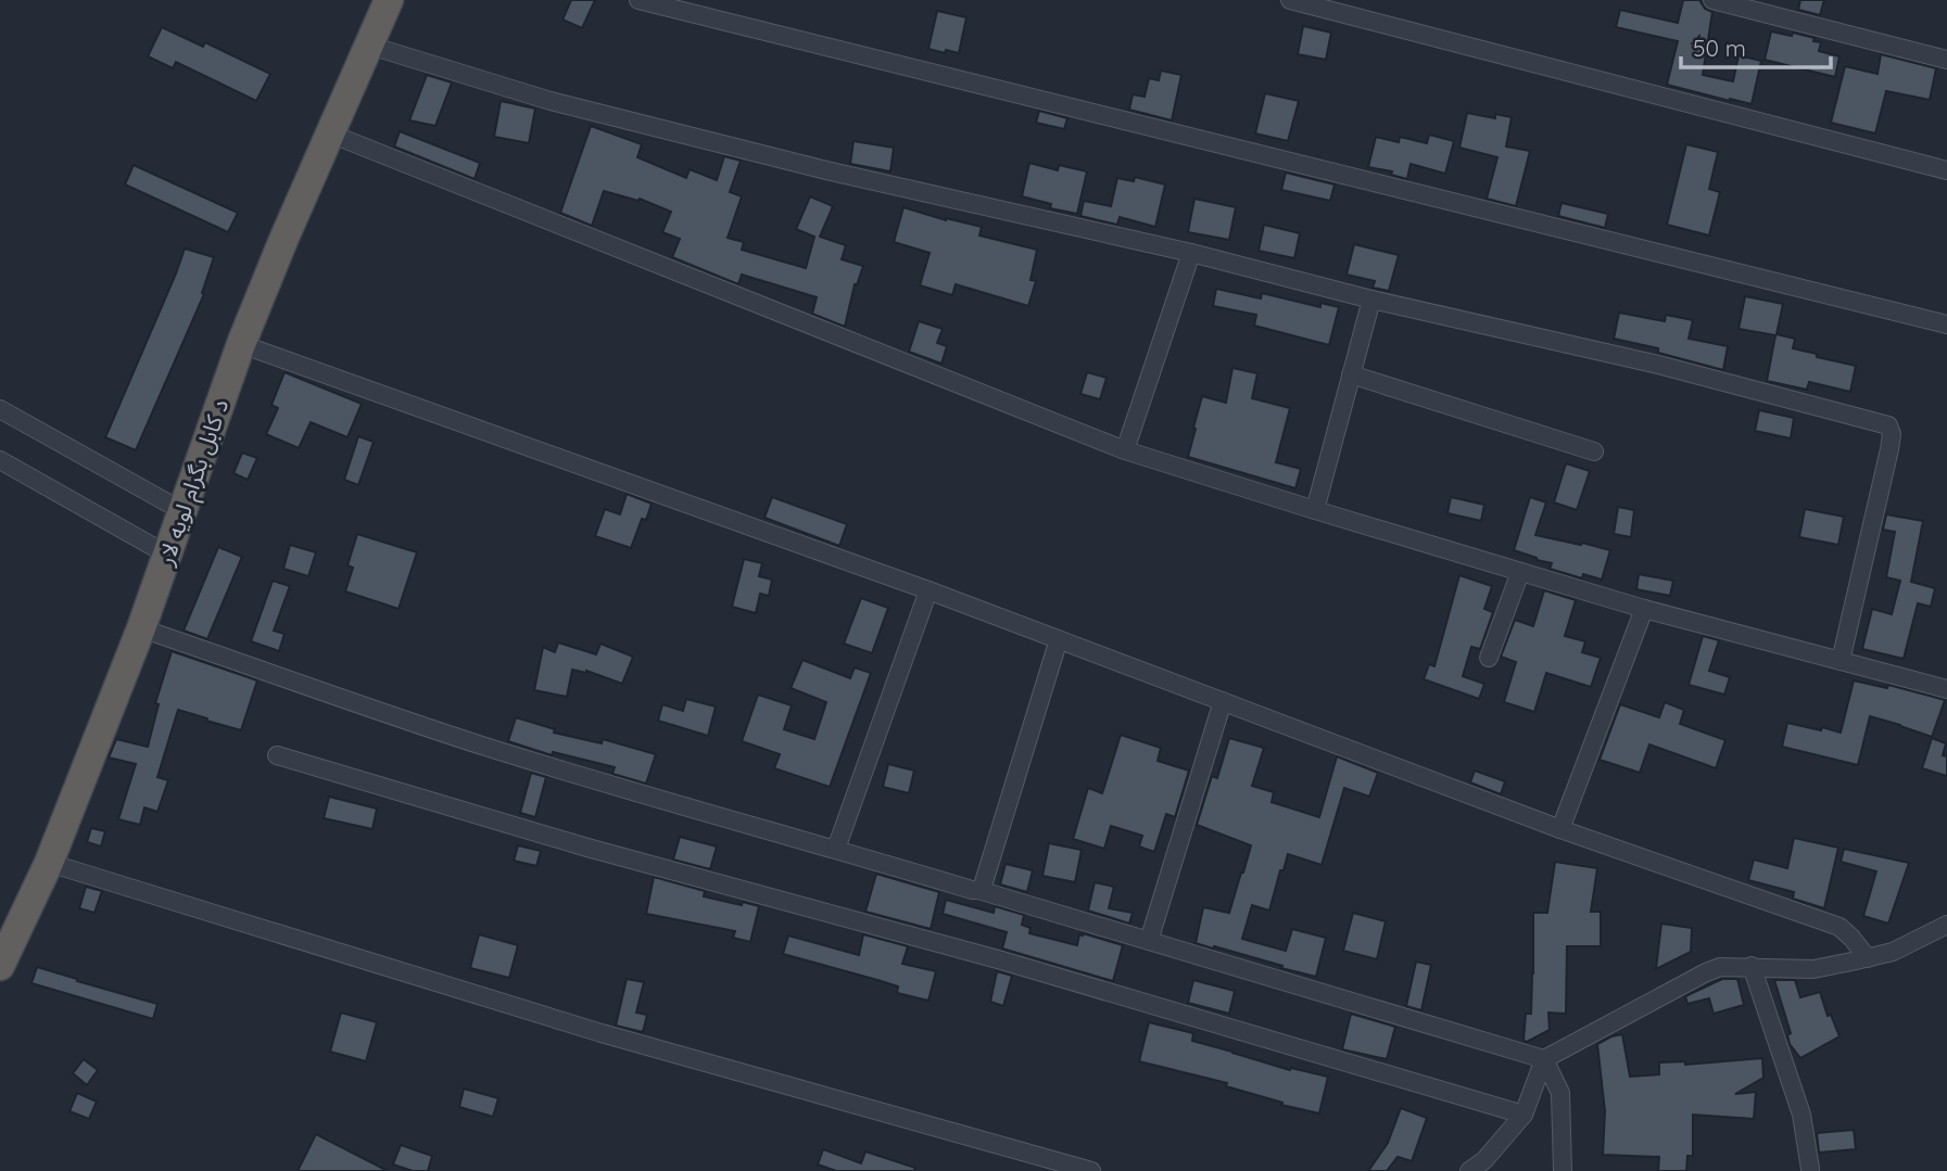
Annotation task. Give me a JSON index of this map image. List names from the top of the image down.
{
  "streets": {
    "highway": ["د کابل بگرام لویه لار"]
  },
  "scale_bar": "50 m"
}
